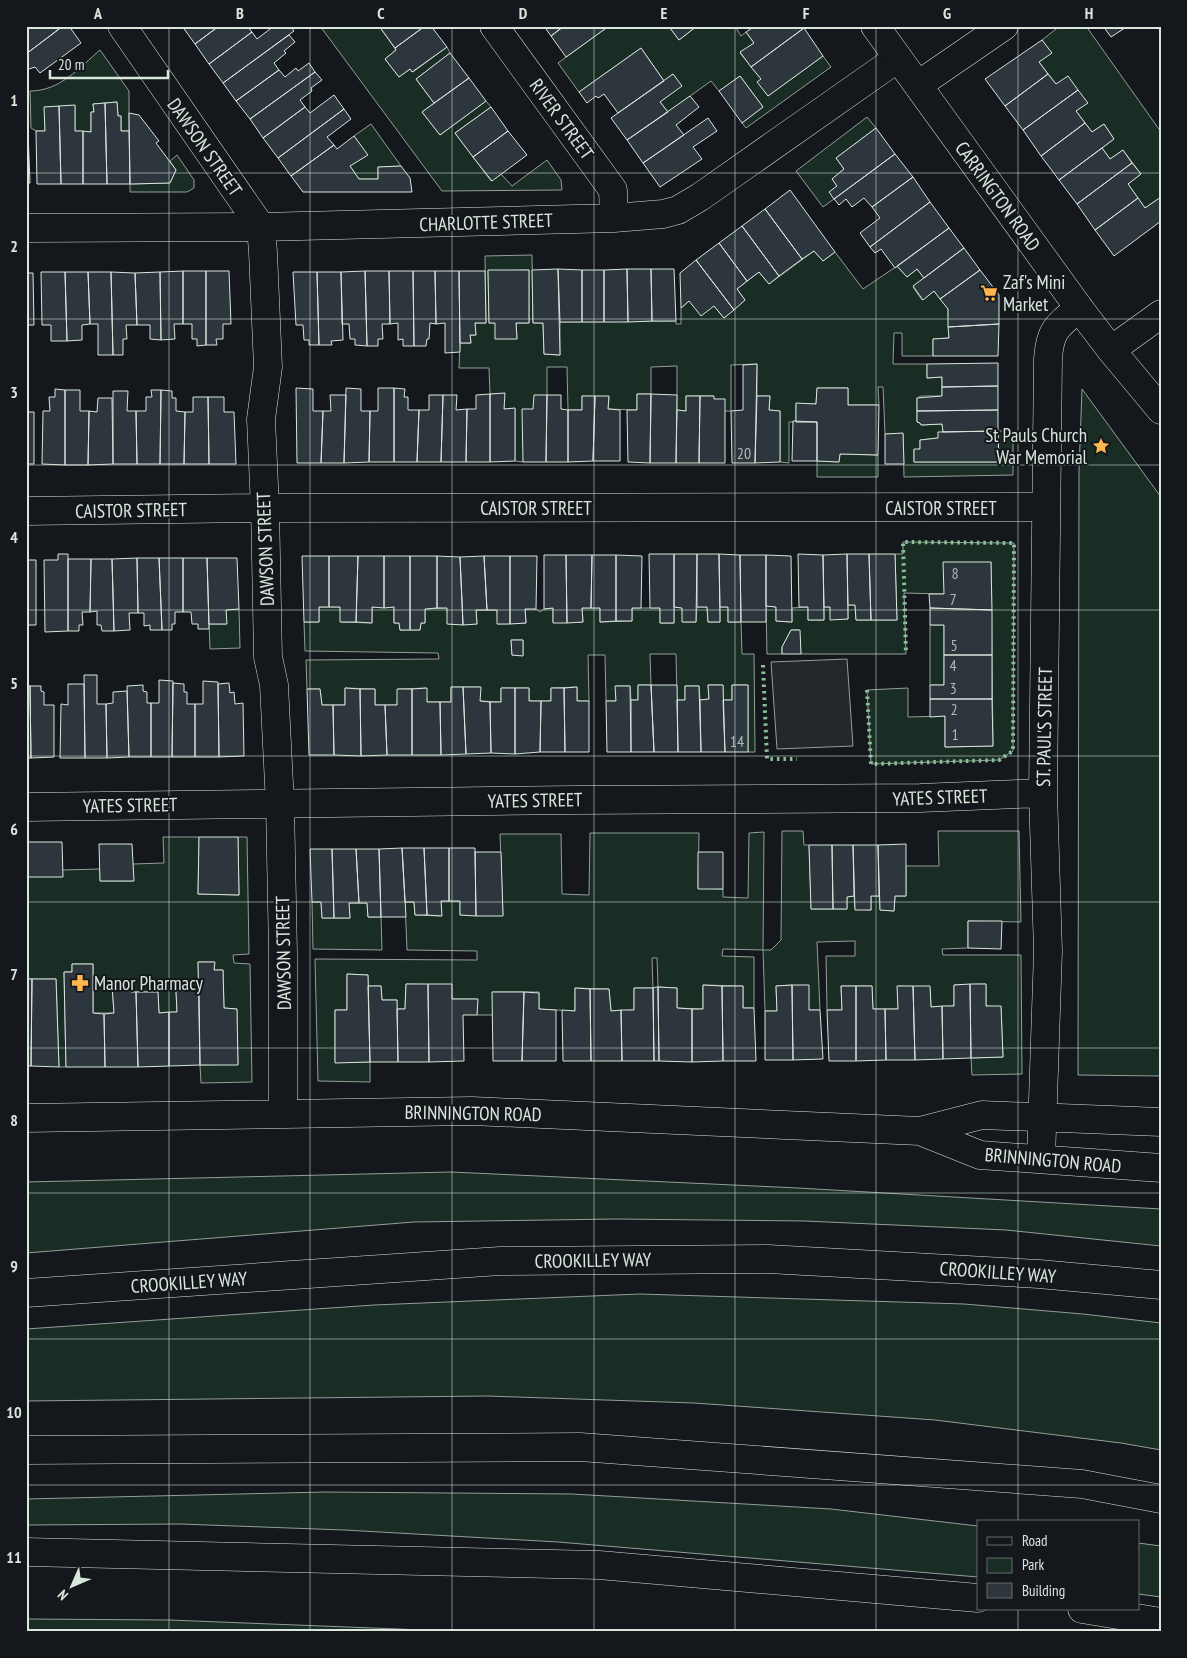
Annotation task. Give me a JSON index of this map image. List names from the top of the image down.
{
  "streets": {
    "main road": [
      "RIVER STREET",
      "DAWSON STREET",
      "CARRINGTON ROAD",
      "CHARLOTTE STREET",
      "CAISTOR STREET",
      "ST. PAUL'S STREET",
      "YATES STREET",
      "BRINNINGTON ROAD",
      "CROOKILLEY WAY"
    ]
  },
  "crossings": [
    ["RIVER STREET", "CHARLOTTE STREET"],
    ["DAWSON STREET", "CHARLOTTE STREET"],
    ["DAWSON STREET", "CAISTOR STREET"],
    ["DAWSON STREET", "YATES STREET"],
    ["DAWSON STREET", "BRINNINGTON ROAD"],
    ["CARRINGTON ROAD", "CHARLOTTE STREET"],
    ["CARRINGTON ROAD", "ST. PAUL'S STREET"],
    ["CAISTOR STREET", "ST. PAUL'S STREET"],
    ["ST. PAUL'S STREET", "YATES STREET"],
    ["ST. PAUL'S STREET", "BRINNINGTON ROAD"]
  ],
  "places": {
    "supermarket": ["Zaf's Mini Market"],
    "place": ["St Pauls Church War Memorial"],
    "pharmacy": ["Manor Pharmacy"]
  },
  "house_numbers": [
    "20",
    "8",
    "7",
    "5",
    "4",
    "3",
    "2",
    "1",
    "14"
  ],
  "legend": ["Road", "Park", "Building"],
  "scale_bar": "20 m",
  "north": "bottom left",
  "grid": {
    "columns": [
      "A",
      "B",
      "C",
      "D",
      "E",
      "F",
      "G",
      "H"
    ],
    "rows": [
      "1",
      "2",
      "3",
      "4",
      "5",
      "6",
      "7",
      "8",
      "9",
      "10",
      "11"
    ]
  }
}
